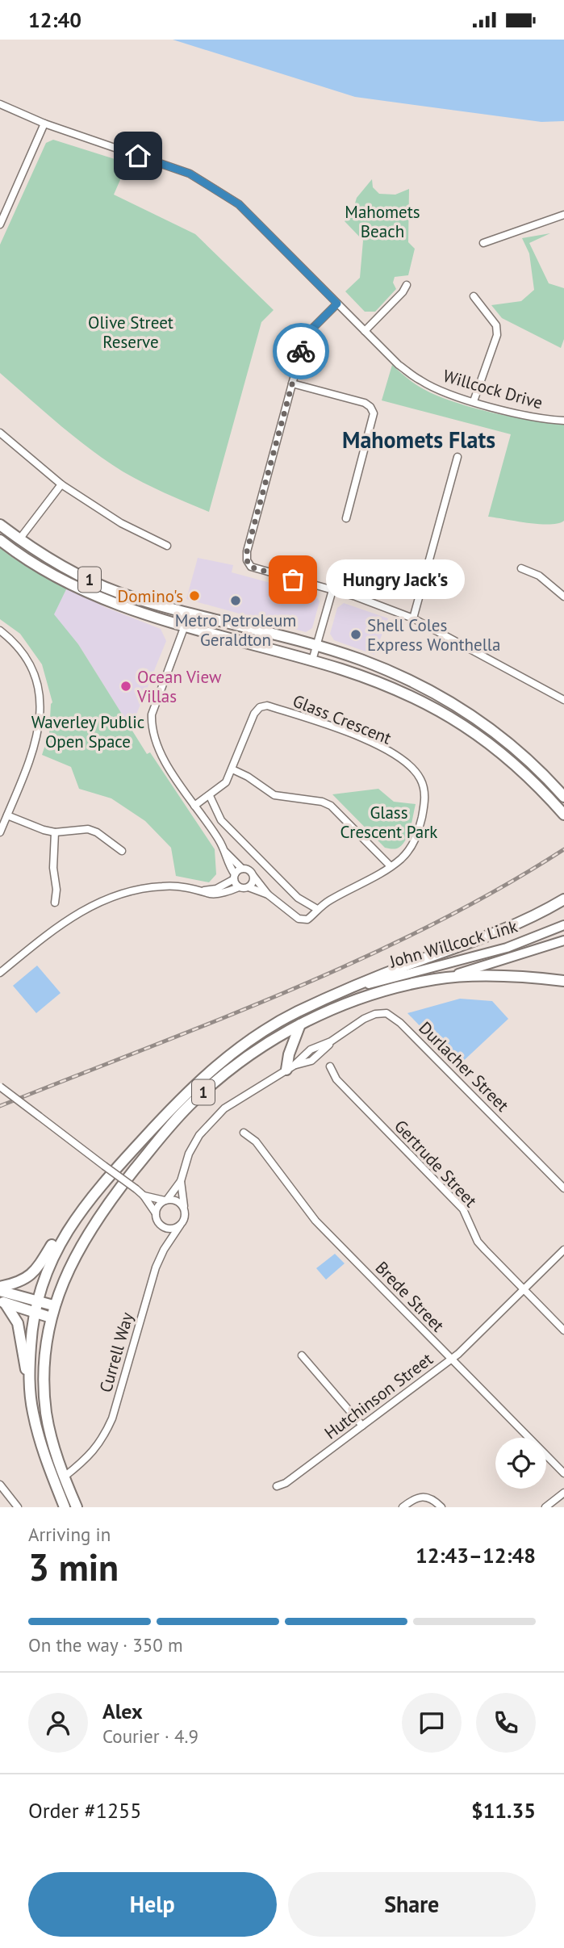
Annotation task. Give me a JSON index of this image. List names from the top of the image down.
{
  "streets": {
    "highway": ["1"],
    "main road": ["John Willcock Link"],
    "street": [
      "Willcock Drive",
      "Glass Crescent",
      "Durlacher Street",
      "Gertrude Street",
      "Brede Street",
      "Currell Way",
      "Hutchinson Street"
    ]
  },
  "crossings": [
    ["1", "John Willcock Link"],
    ["1", "Currell Way"],
    ["Durlacher Street", "Currell Way"],
    ["Gertrude Street", "Hutchinson Street"],
    ["Brede Street", "Hutchinson Street"]
  ],
  "districts": ["Mahomets Flats"],
  "parks": [
    "Mahomets Beach",
    "Olive Street Reserve",
    "Waverley Public Open Space",
    "Glass Crescent Park"
  ],
  "places": [
    "Hungry Jack's",
    "Domino's",
    "Metro Petroleum Geraldton",
    "Shell Coles Express Wonthella",
    "Ocean View Villas"
  ],
  "page": {
    "status": "12:40",
    "bubble": "Hungry Jack's",
    "heading": ["3 min", "Arriving in", "12:43–12:48"],
    "panel": [
      "Alex",
      "Courier · 4.9",
      "Order #1255",
      "$11.35"
    ],
    "bar": "On the way · 350 m",
    "buttons": ["Help", "Share"]
  }
}
